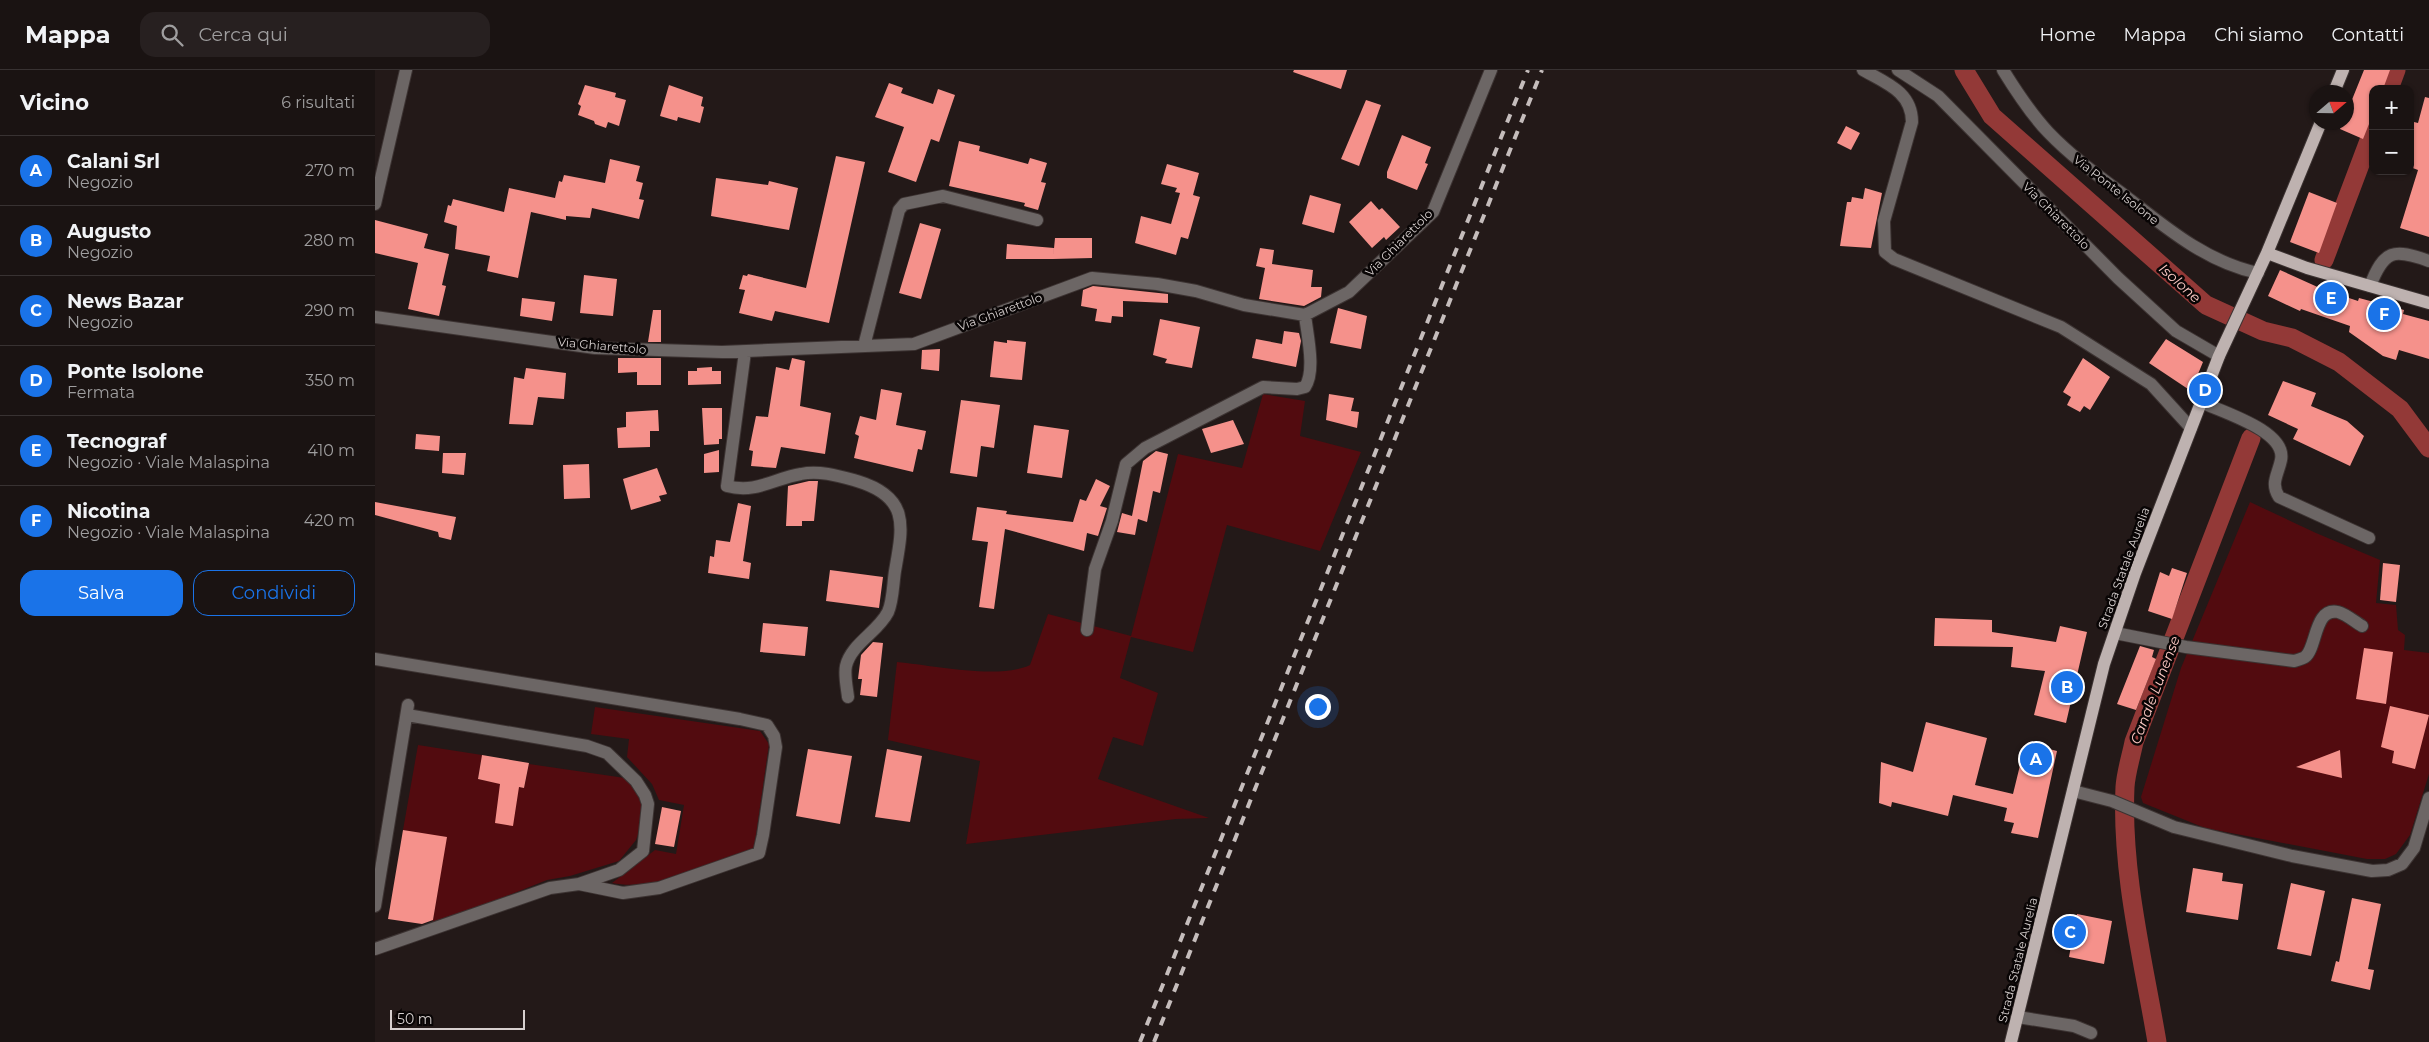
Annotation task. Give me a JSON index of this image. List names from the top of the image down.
{
  "streets": {
    "main road": ["Strada Statale Aurelia"],
    "street": ["Via Ponte Isolone", "Via Ghiarettolo"]
  },
  "crossings": [
    ["Via Ponte Isolone", "Strada Statale Aurelia"],
    ["Via Ghiarettolo", "Strada Statale Aurelia"]
  ],
  "water": ["Isolone", "Canale Lunense"],
  "scale_bar": "50 m",
  "north": "right",
  "page": {
    "header": "Mappa",
    "search": "Cerca qui",
    "nav": [
      "Home",
      "Mappa",
      "Chi siamo",
      "Contatti"
    ],
    "heading": ["Vicino", "6 risultati"],
    "map_buttons": ["+", "−"],
    "list": [
      {
        "mark": "A",
        "name": "Calani Srl",
        "note": "Negozio",
        "value": "270 m"
      },
      {
        "mark": "B",
        "name": "Augusto",
        "note": "Negozio",
        "value": "280 m"
      },
      {
        "mark": "C",
        "name": "News Bazar",
        "note": "Negozio",
        "value": "290 m"
      },
      {
        "mark": "D",
        "name": "Ponte Isolone",
        "note": "Fermata",
        "value": "350 m"
      },
      {
        "mark": "E",
        "name": "Tecnograf",
        "note": "Negozio · Viale Malaspina",
        "value": "410 m"
      },
      {
        "mark": "F",
        "name": "Nicotina",
        "note": "Negozio · Viale Malaspina",
        "value": "420 m"
      }
    ],
    "pins": [
      "E",
      "F",
      "D",
      "B",
      "A",
      "C"
    ],
    "buttons": ["Salva", "Condividi"],
    "scale": "50 m"
  }
}
